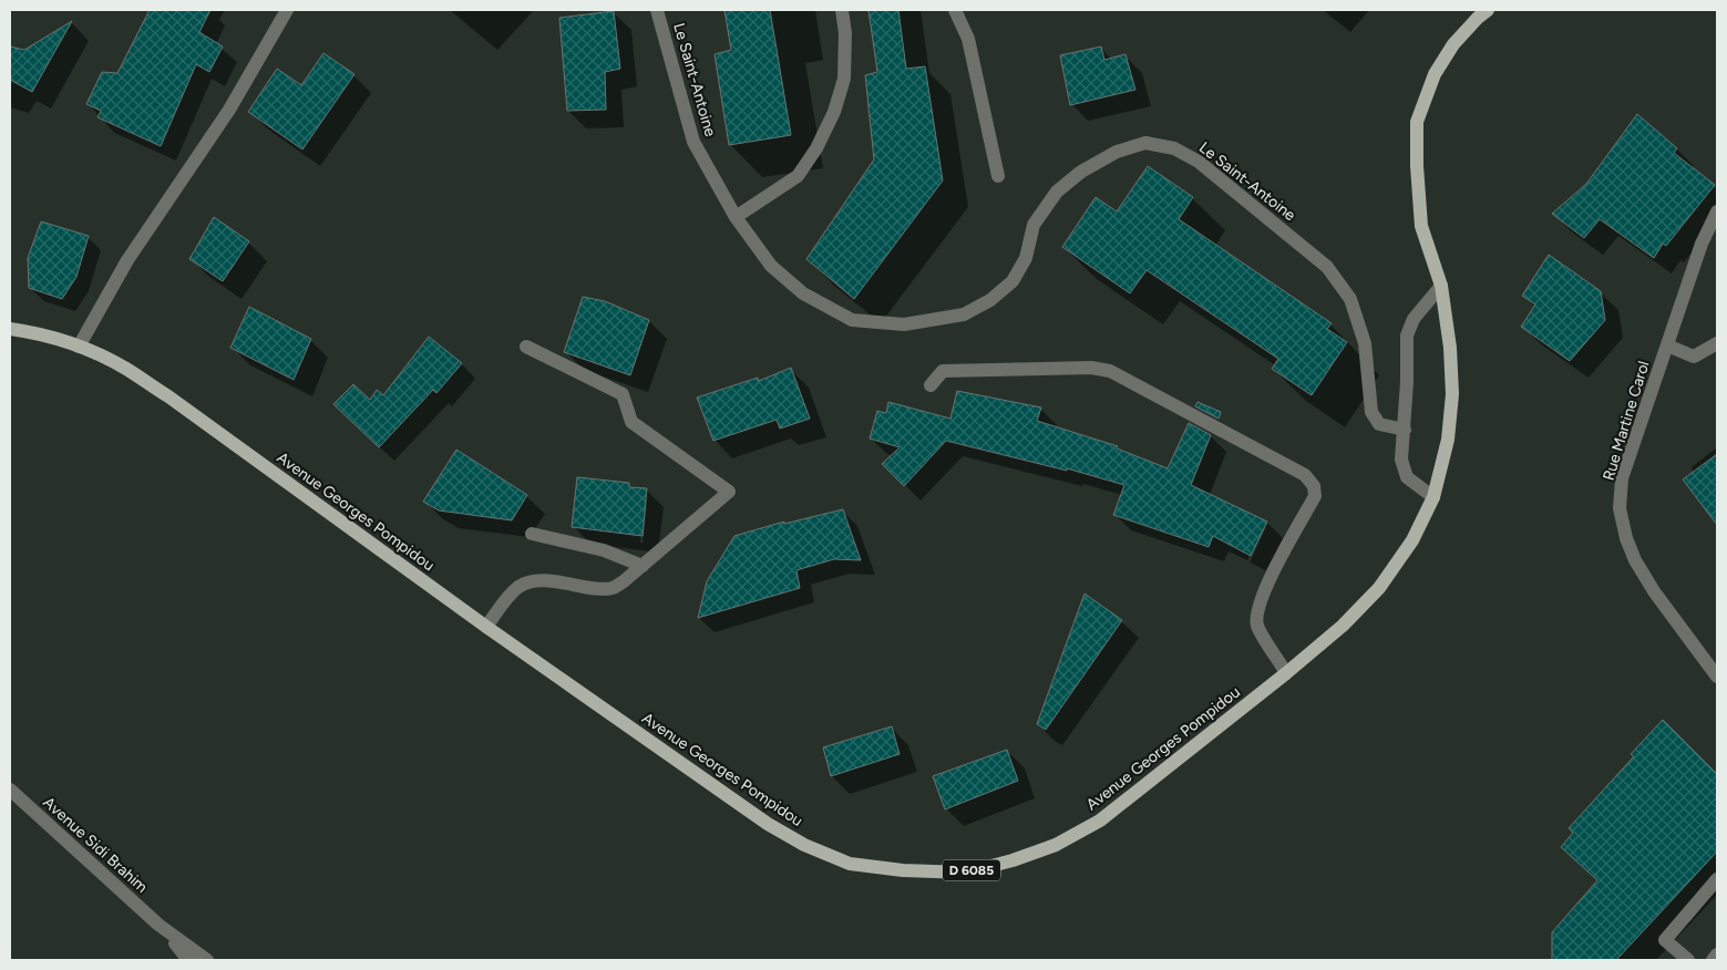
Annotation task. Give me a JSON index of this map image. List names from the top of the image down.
{
  "streets": {
    "main road": ["Avenue Georges Pompidou", "D 6085"],
    "street": ["Le Saint-Antoine", "Rue Martine Carol", "Avenue Sidi Brahim"]
  }
}
